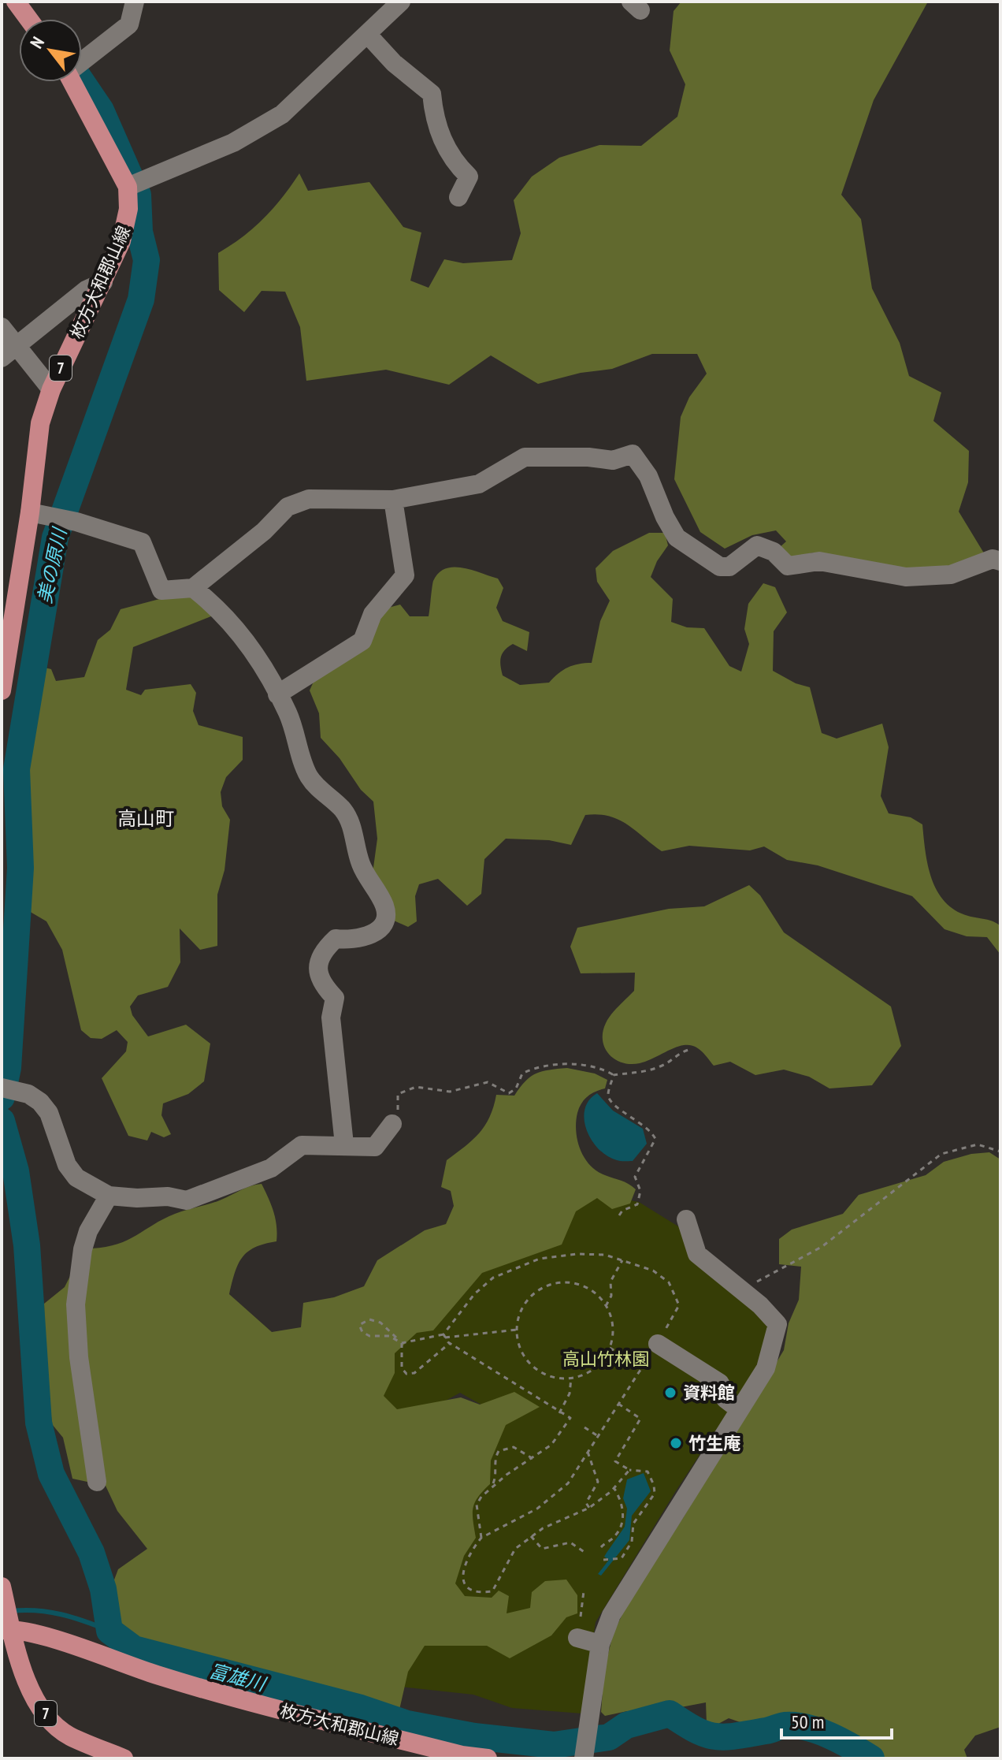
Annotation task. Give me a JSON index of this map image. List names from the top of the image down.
{
  "streets": {
    "main road": ["枚方大和郡山線", "7"]
  },
  "crossings": [
    ["枚方大和郡山線", "7"]
  ],
  "districts": ["高山町"],
  "water": ["美の原川", "富雄川"],
  "parks": ["高山竹林園"],
  "places": ["資料館", "竹生庵"],
  "scale_bar": "50 m",
  "north": "top left"
}
